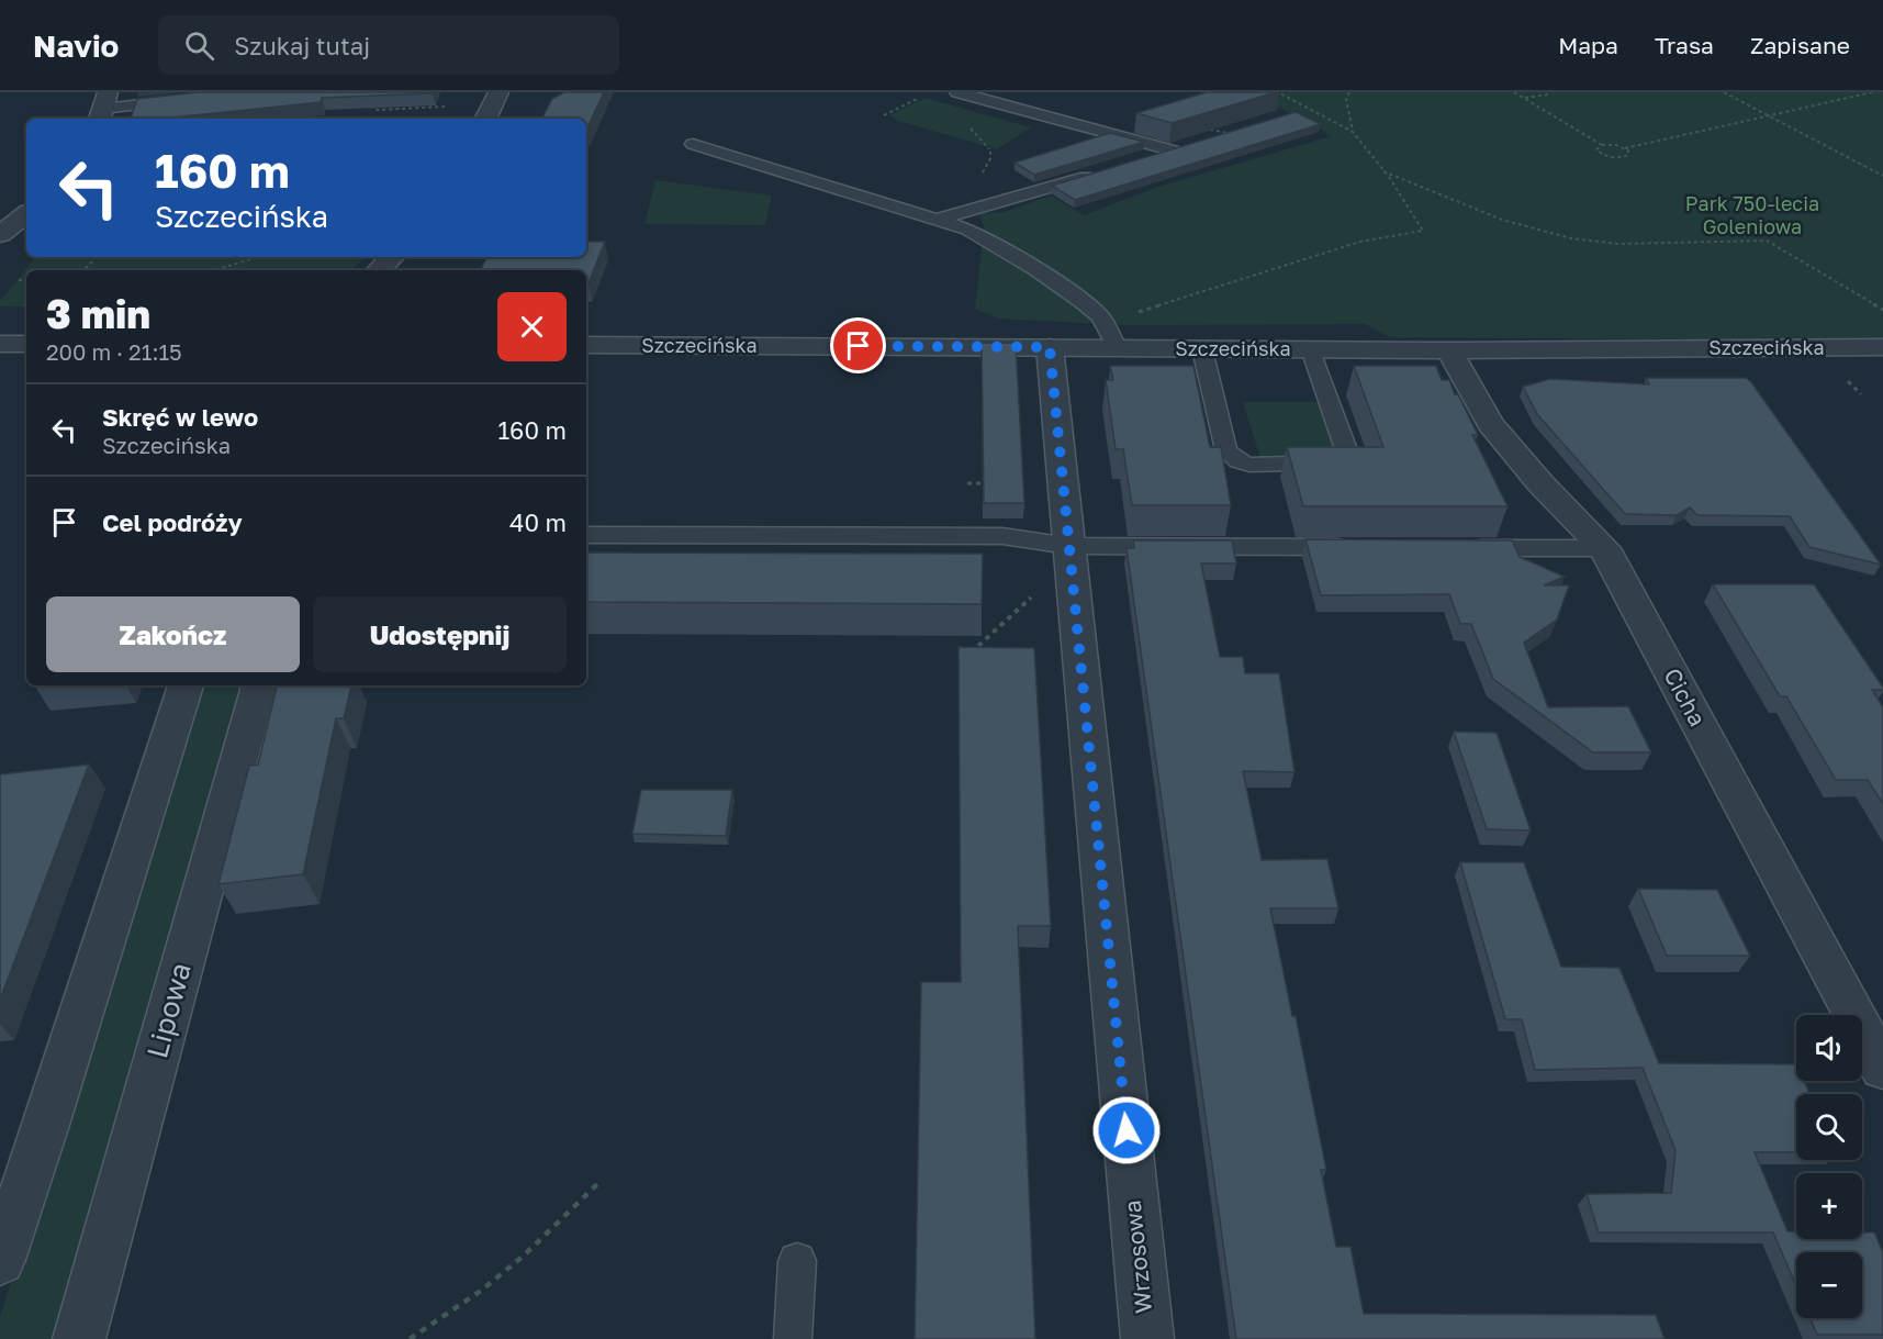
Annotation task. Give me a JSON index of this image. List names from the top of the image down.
{
  "streets": {
    "street": [
      "Szczecińska",
      "Cicha",
      "Lipowa",
      "Wrzosowa"
    ]
  },
  "crossings": [
    ["Szczecińska", "Cicha"],
    ["Szczecińska", "Wrzosowa"]
  ],
  "parks": ["Park 750-lecia Goleniowa"],
  "page": {
    "header": "Navio",
    "search": "Szukaj tutaj",
    "nav": ["Mapa", "Trasa", "Zapisane"],
    "turn": ["160 m", "Szczecińska"],
    "heading": ["3 min", "200 m · 21:15"],
    "list": [
      {
        "name": "Skręć w lewo",
        "note": "Szczecińska",
        "value": "160 m"
      },
      {
        "name": "Cel podróży",
        "value": "40 m"
      }
    ],
    "buttons": ["Zakończ", "Udostępnij"],
    "map_buttons": ["+", "−"]
  }
}
